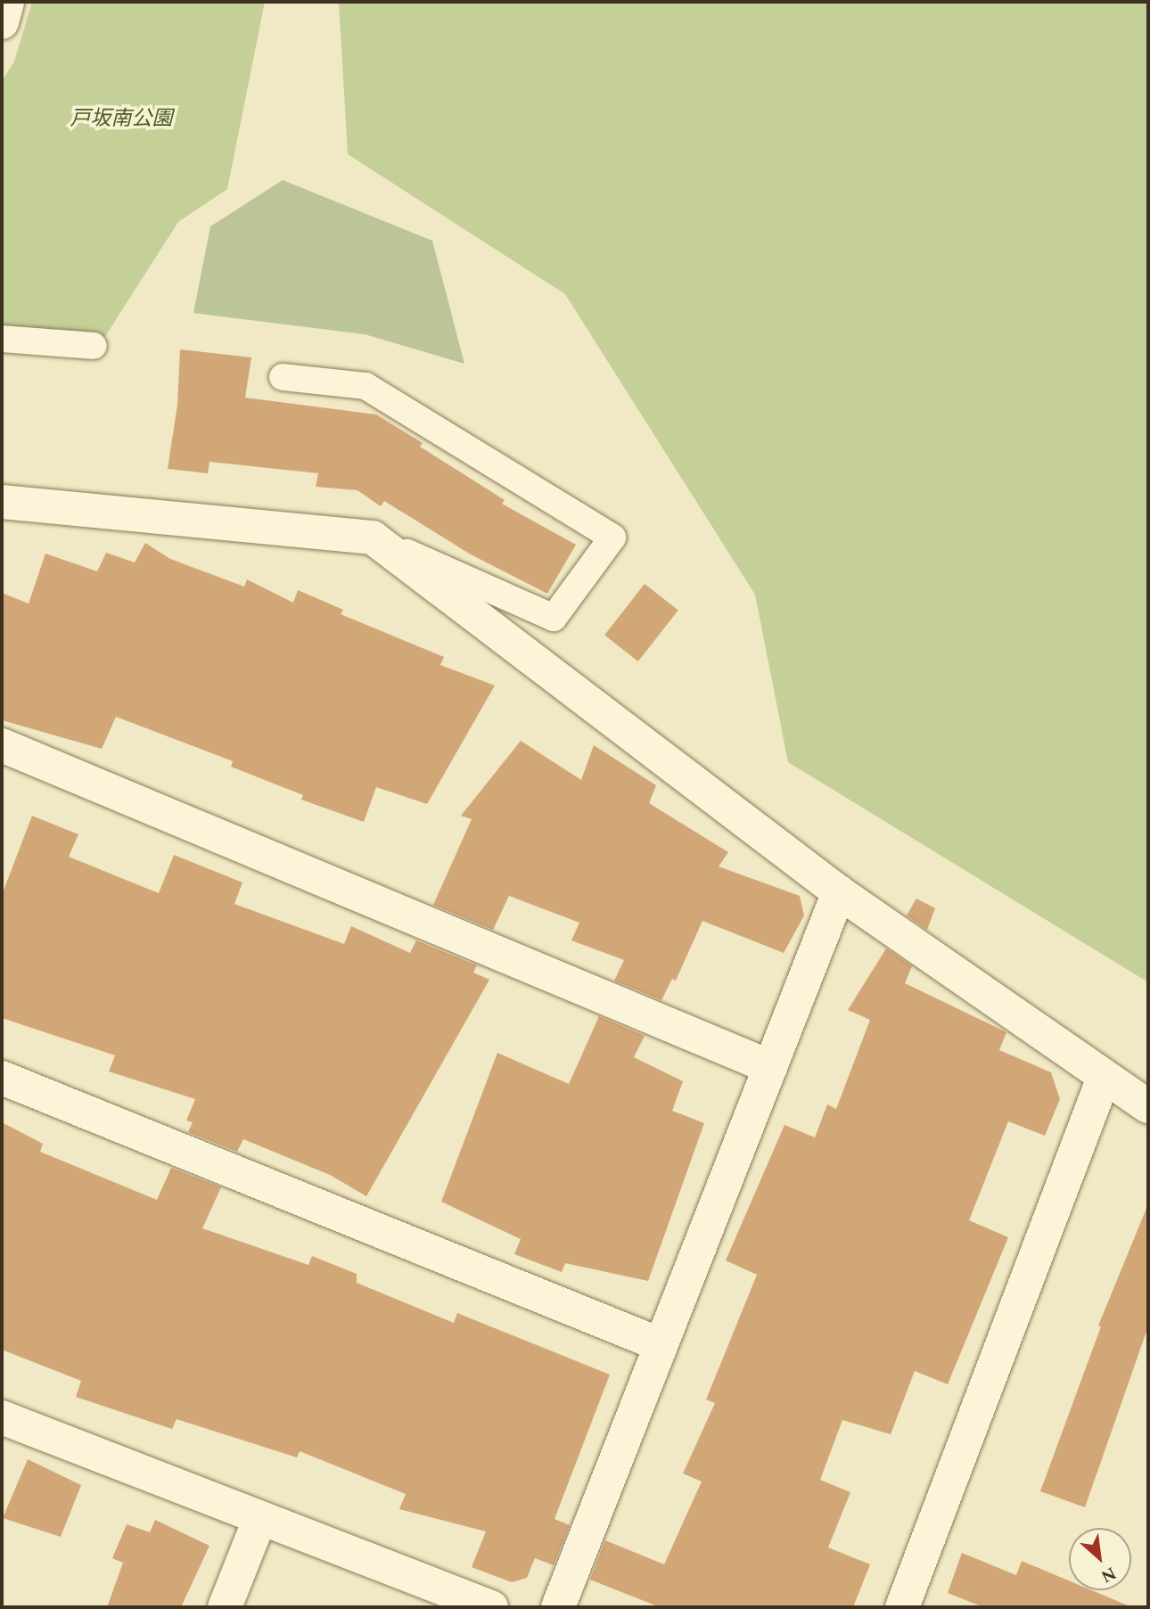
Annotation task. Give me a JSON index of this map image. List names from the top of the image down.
{
  "parks": ["戸坂南公園"],
  "north": "bottom right"
}
